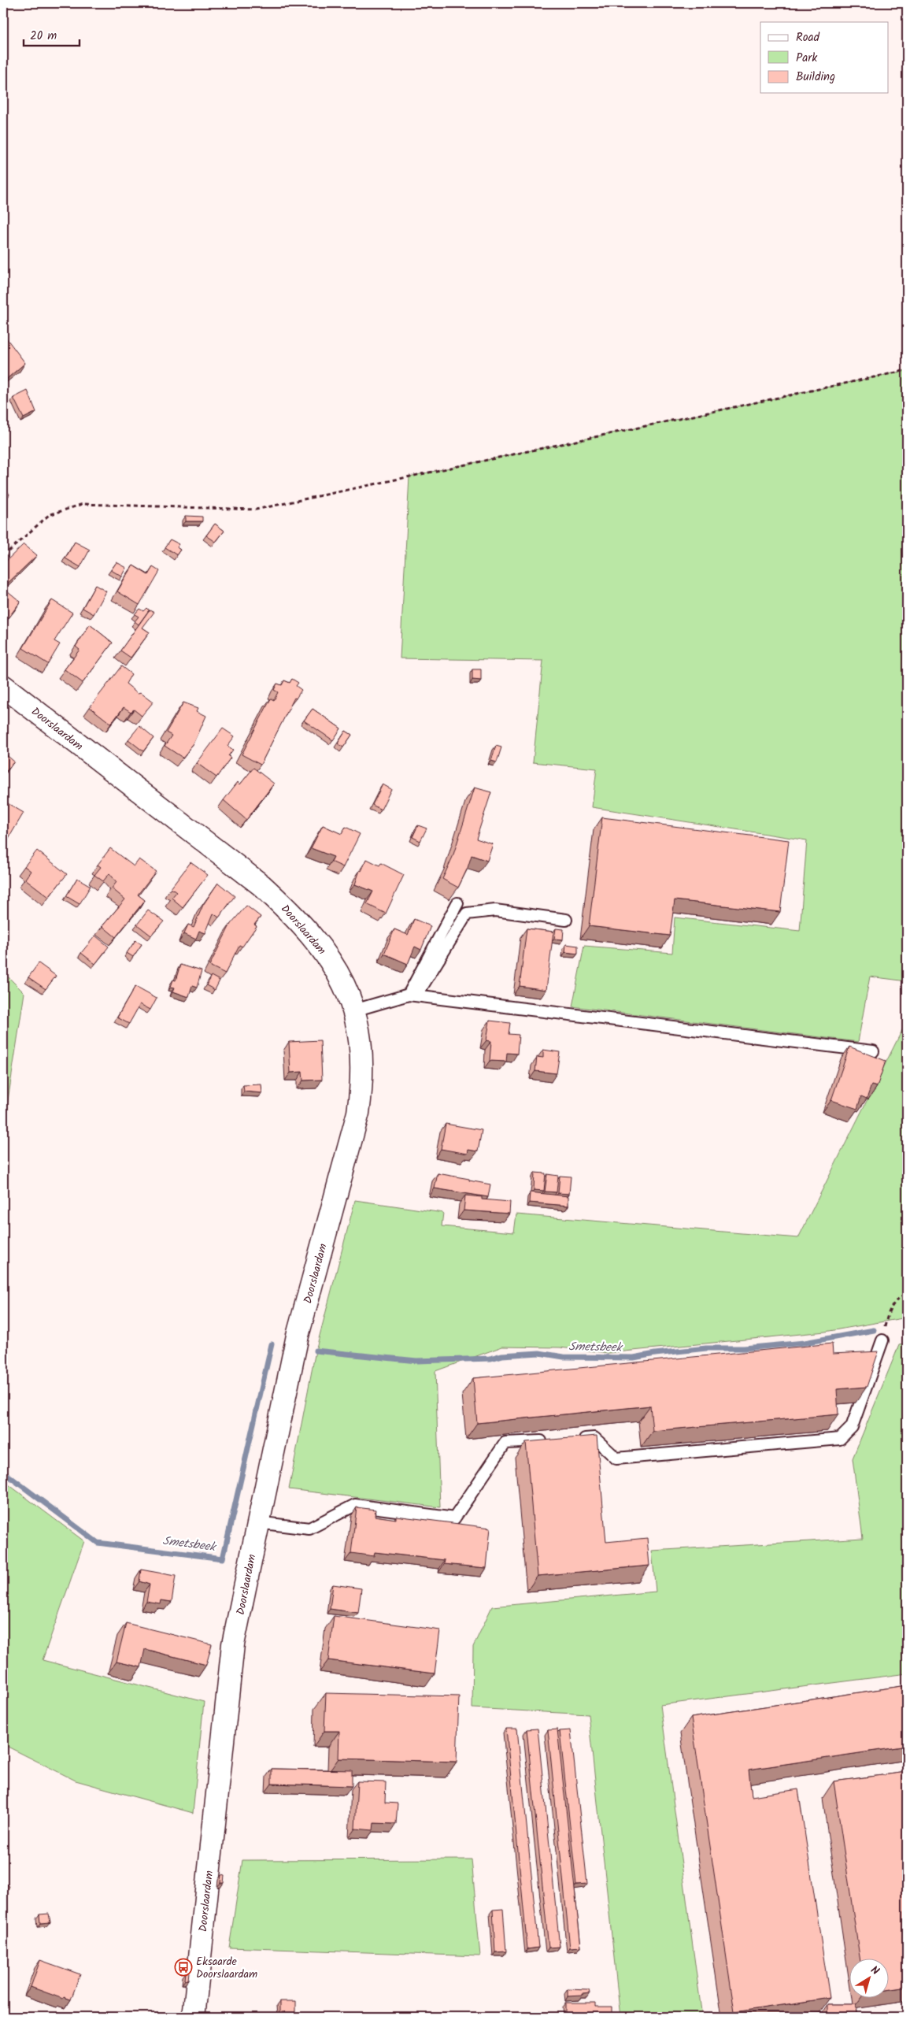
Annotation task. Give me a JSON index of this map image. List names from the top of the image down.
{
  "streets": {
    "street": ["Doorslaardam"]
  },
  "water": ["Smetsbeek"],
  "places": {
    "bus stop": ["Eksaarde Doorslaardam"]
  },
  "legend": ["Road", "Park", "Building"],
  "scale_bar": "20 m",
  "north": "top right"
}
